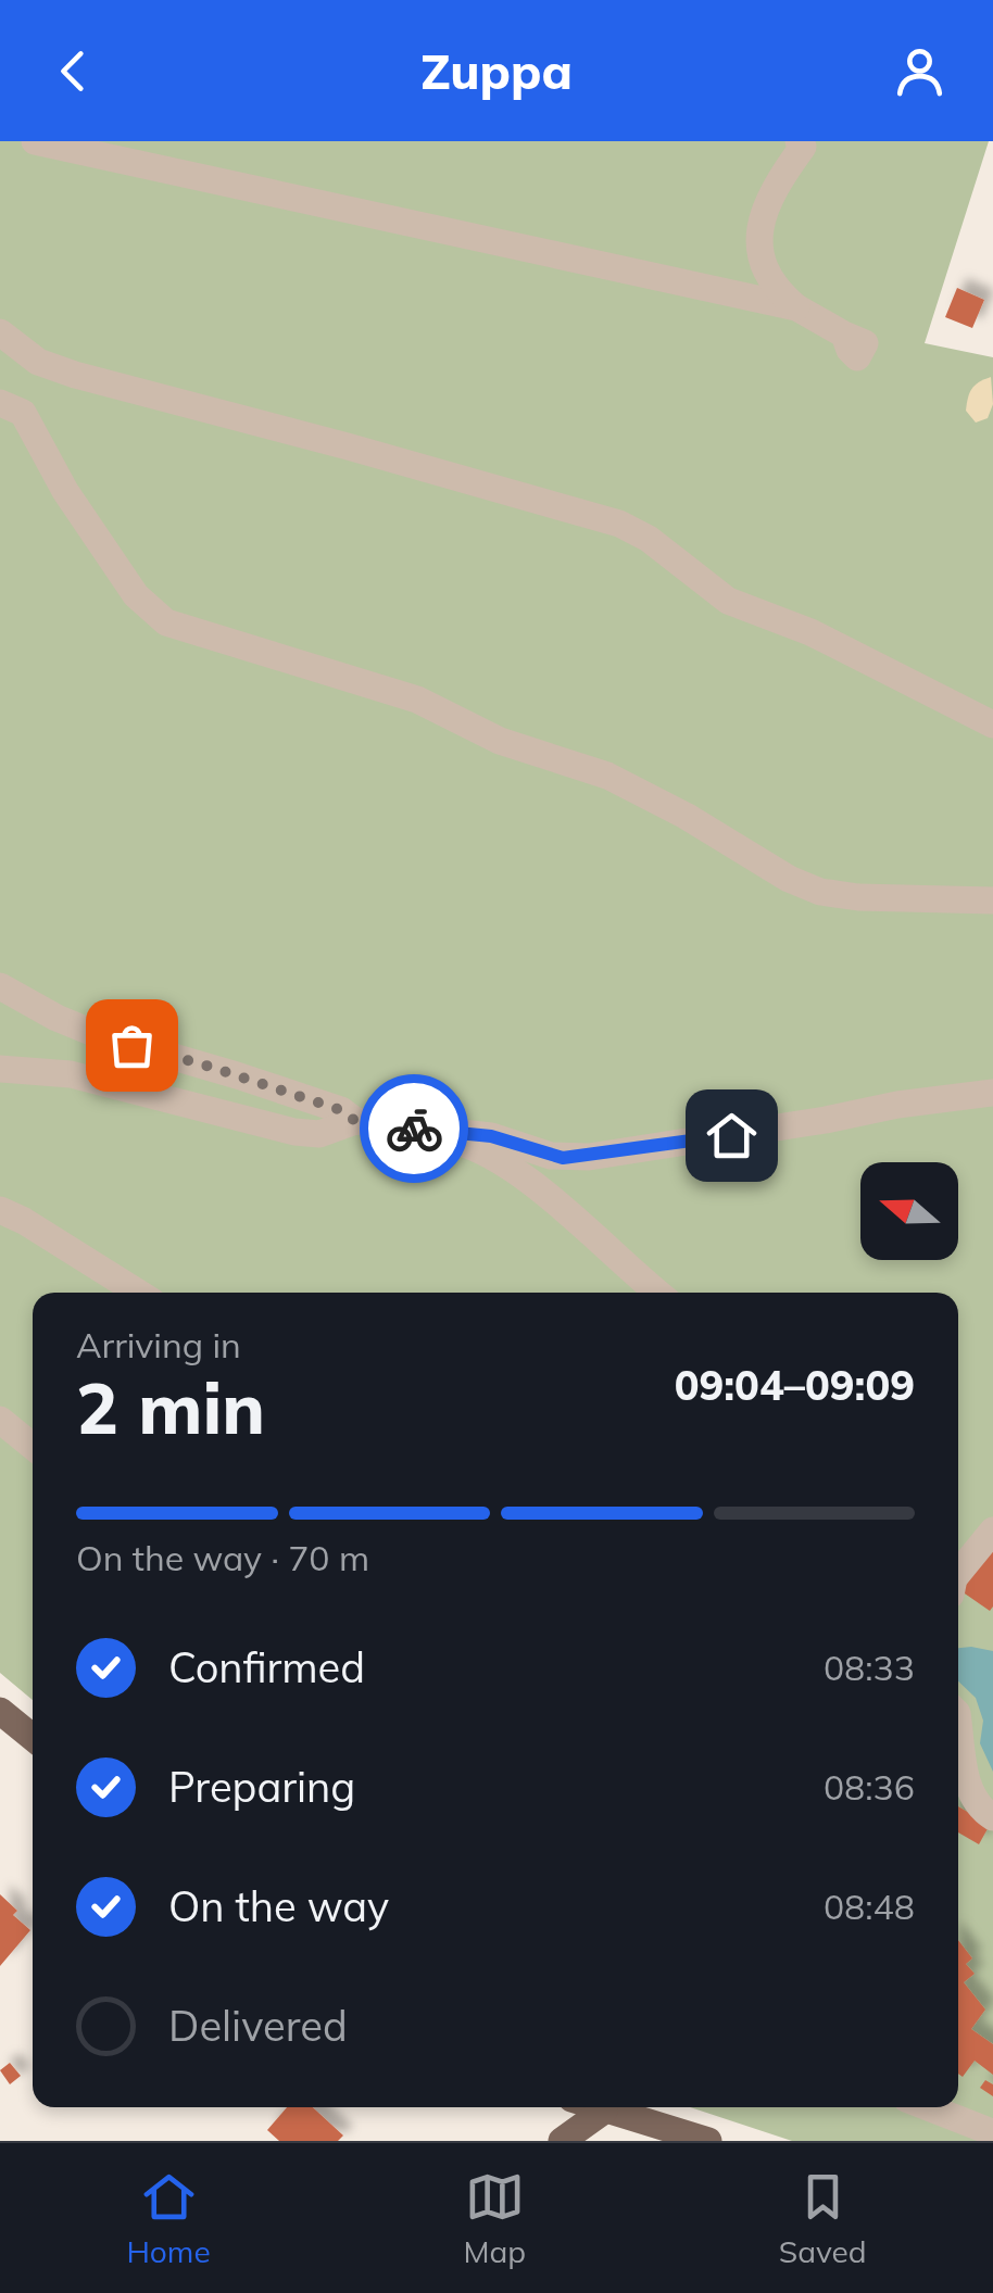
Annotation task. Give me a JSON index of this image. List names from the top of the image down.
{
  "north": "left",
  "page": {
    "header": "Zuppa",
    "heading": ["2 min", "Arriving in", "09:04–09:09"],
    "bar": "On the way · 70 m",
    "list": [
      ["Confirmed", "08:33"],
      ["Preparing", "08:36"],
      ["On the way", "08:48"],
      "Delivered"
    ],
    "tabs": ["Home", "Map", "Saved"]
  }
}
